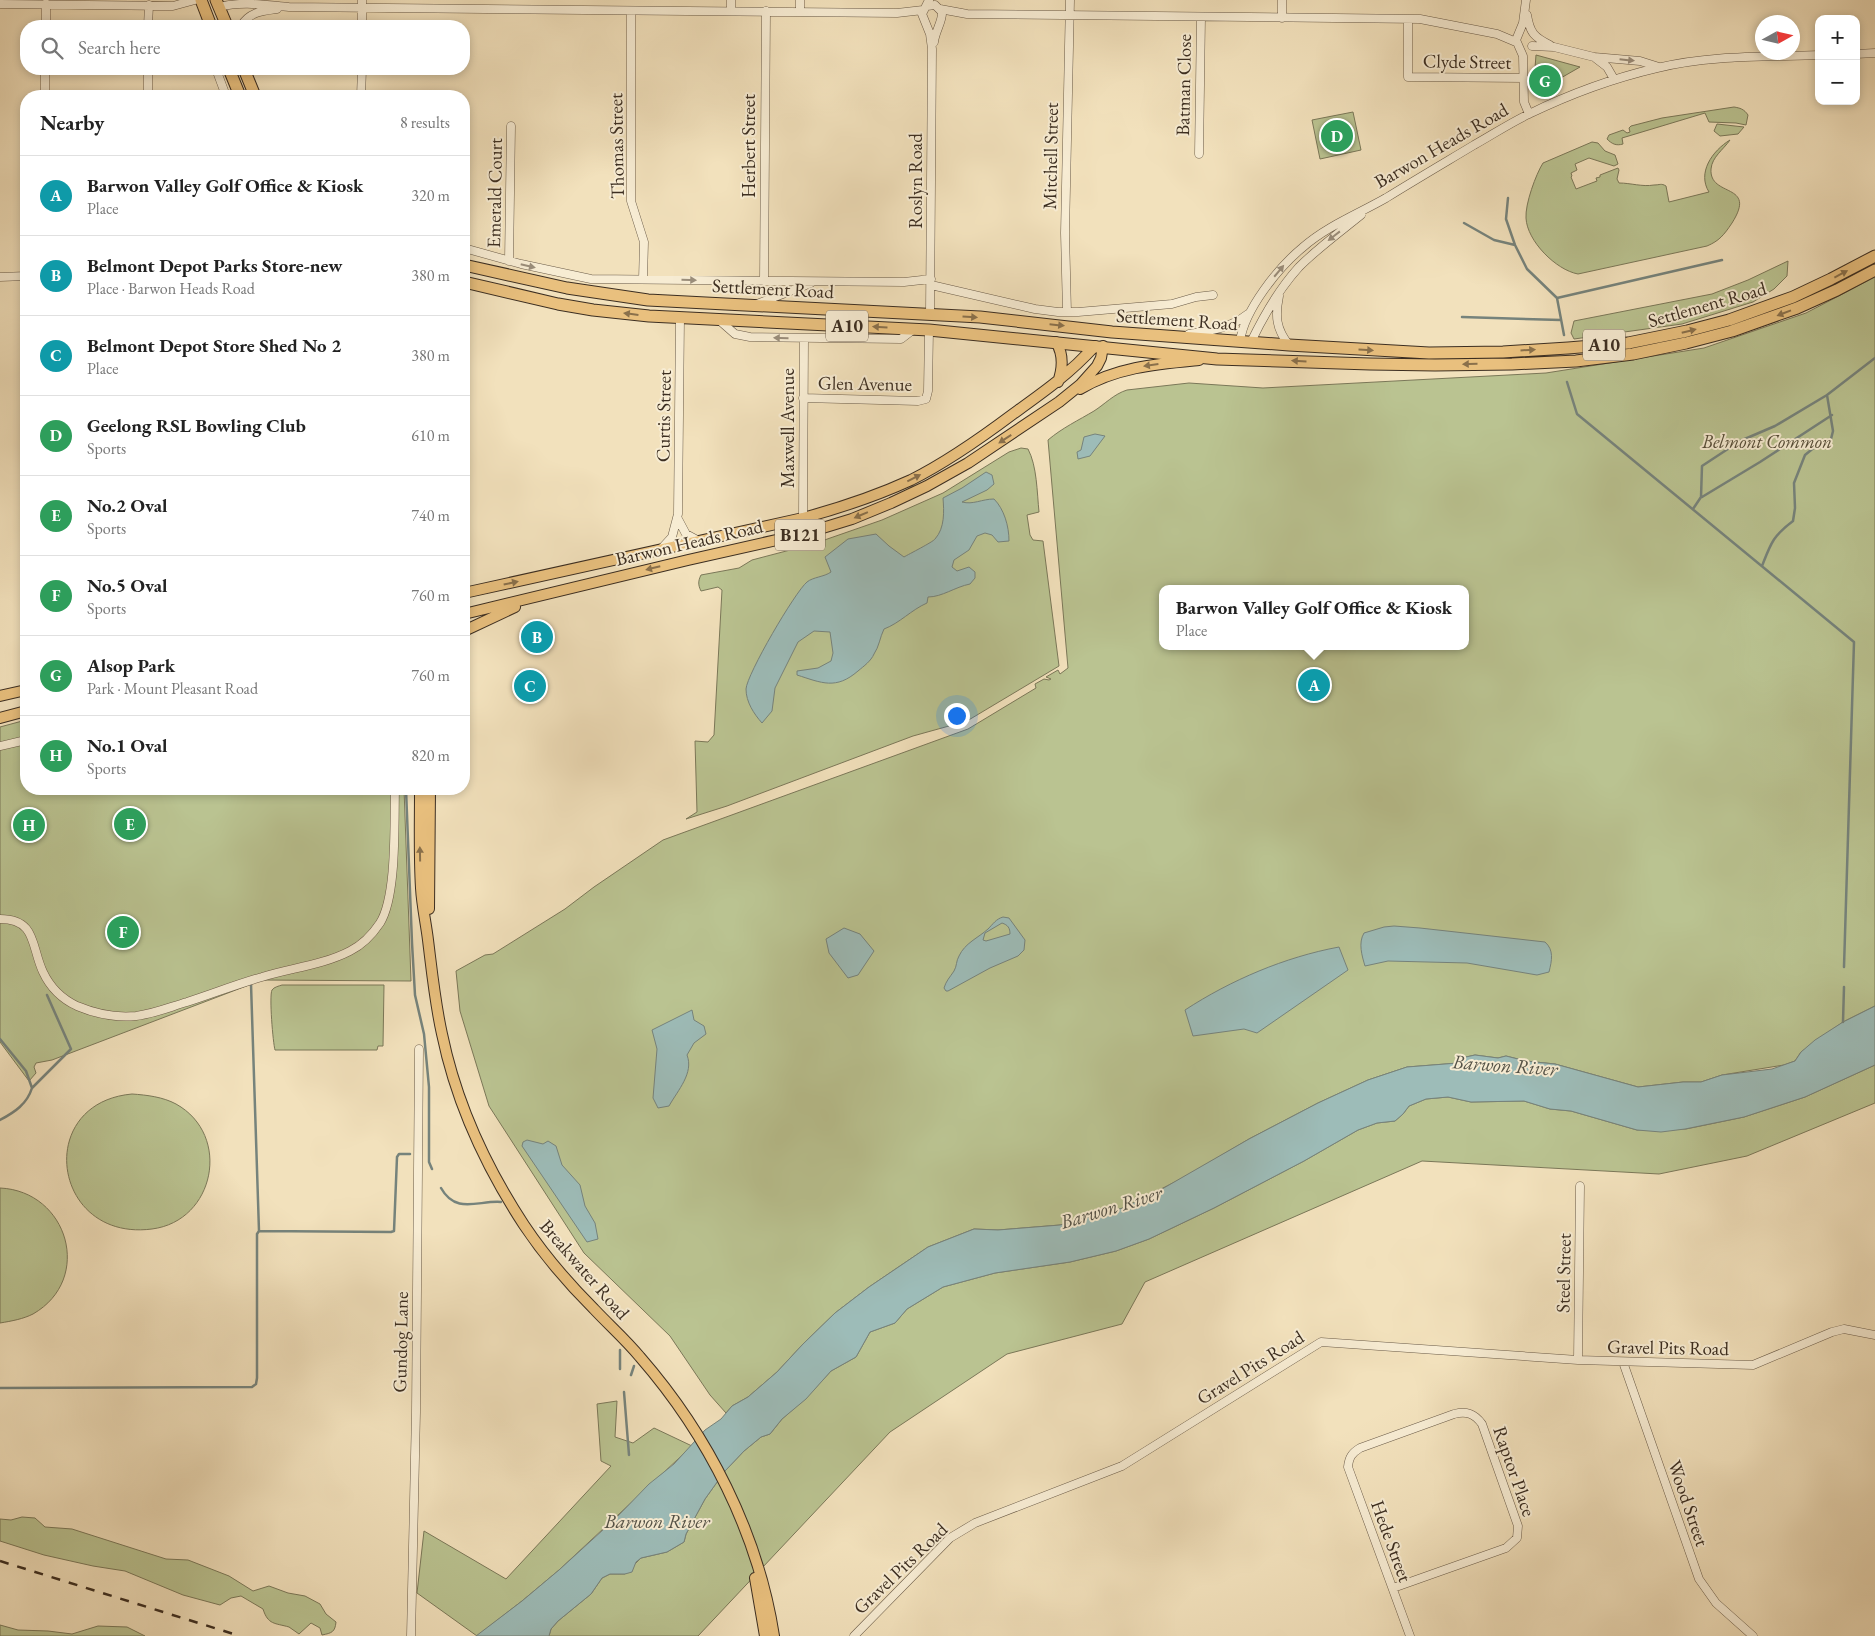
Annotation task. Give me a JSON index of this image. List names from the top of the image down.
{
  "streets": {
    "highway": ["Settlement Road", "A10", "B121"],
    "main road": ["Barwon Heads Road", "Breakwater Road"],
    "street": [
      "Clyde Street",
      "Batman Close",
      "Thomas Street",
      "Herbert Street",
      "Mitchell Street",
      "Roslyn Road",
      "Emerald Court",
      "Glen Avenue",
      "Curtis Street",
      "Maxwell Avenue",
      "Steel Street",
      "Gundog Lane",
      "Gravel Pits Road",
      "Raptor Place",
      "Wood Street",
      "Hede Street"
    ]
  },
  "crossings": [
    ["Barwon Heads Road", "Settlement Road"],
    ["Barwon Heads Road", "Curtis Street"],
    ["Barwon Heads Road", "Maxwell Avenue"],
    ["Barwon Heads Road", "B121"],
    ["Thomas Street", "Settlement Road"],
    ["Herbert Street", "Settlement Road"],
    ["Mitchell Street", "Settlement Road"],
    ["Roslyn Road", "Settlement Road"],
    ["Emerald Court", "Settlement Road"],
    ["Settlement Road", "Glen Avenue"],
    ["Settlement Road", "Curtis Street"],
    ["Settlement Road", "B121"],
    ["Glen Avenue", "Maxwell Avenue"],
    ["Steel Street", "Gravel Pits Road"],
    ["Gravel Pits Road", "Wood Street"],
    ["Raptor Place", "Hede Street"]
  ],
  "water": ["Barwon River"],
  "parks": ["Belmont Common"],
  "north": "right",
  "page": {
    "map_buttons": ["+", "−"],
    "search": "Search here",
    "pins": [
      "G",
      "D",
      "B",
      "A",
      "C",
      "E",
      "H",
      "F"
    ],
    "heading": ["Nearby", "8 results"],
    "list": [
      {
        "mark": "A",
        "name": "Barwon Valley Golf Office & Kiosk",
        "note": "Place",
        "value": "320 m"
      },
      {
        "mark": "B",
        "name": "Belmont Depot Parks Store-new",
        "note": "Place · Barwon Heads Road",
        "value": "380 m"
      },
      {
        "mark": "C",
        "name": "Belmont Depot Store Shed No 2",
        "note": "Place",
        "value": "380 m"
      },
      {
        "mark": "D",
        "name": "Geelong RSL Bowling Club",
        "note": "Sports",
        "value": "610 m"
      },
      {
        "mark": "E",
        "name": "No.2 Oval",
        "note": "Sports",
        "value": "740 m"
      },
      {
        "mark": "F",
        "name": "No.5 Oval",
        "note": "Sports",
        "value": "760 m"
      },
      {
        "mark": "G",
        "name": "Alsop Park",
        "note": "Park · Mount Pleasant Road",
        "value": "760 m"
      },
      {
        "mark": "H",
        "name": "No.1 Oval",
        "note": "Sports",
        "value": "820 m"
      }
    ],
    "popup": ["Barwon Valley Golf Office & Kiosk", "Place"]
  }
}
